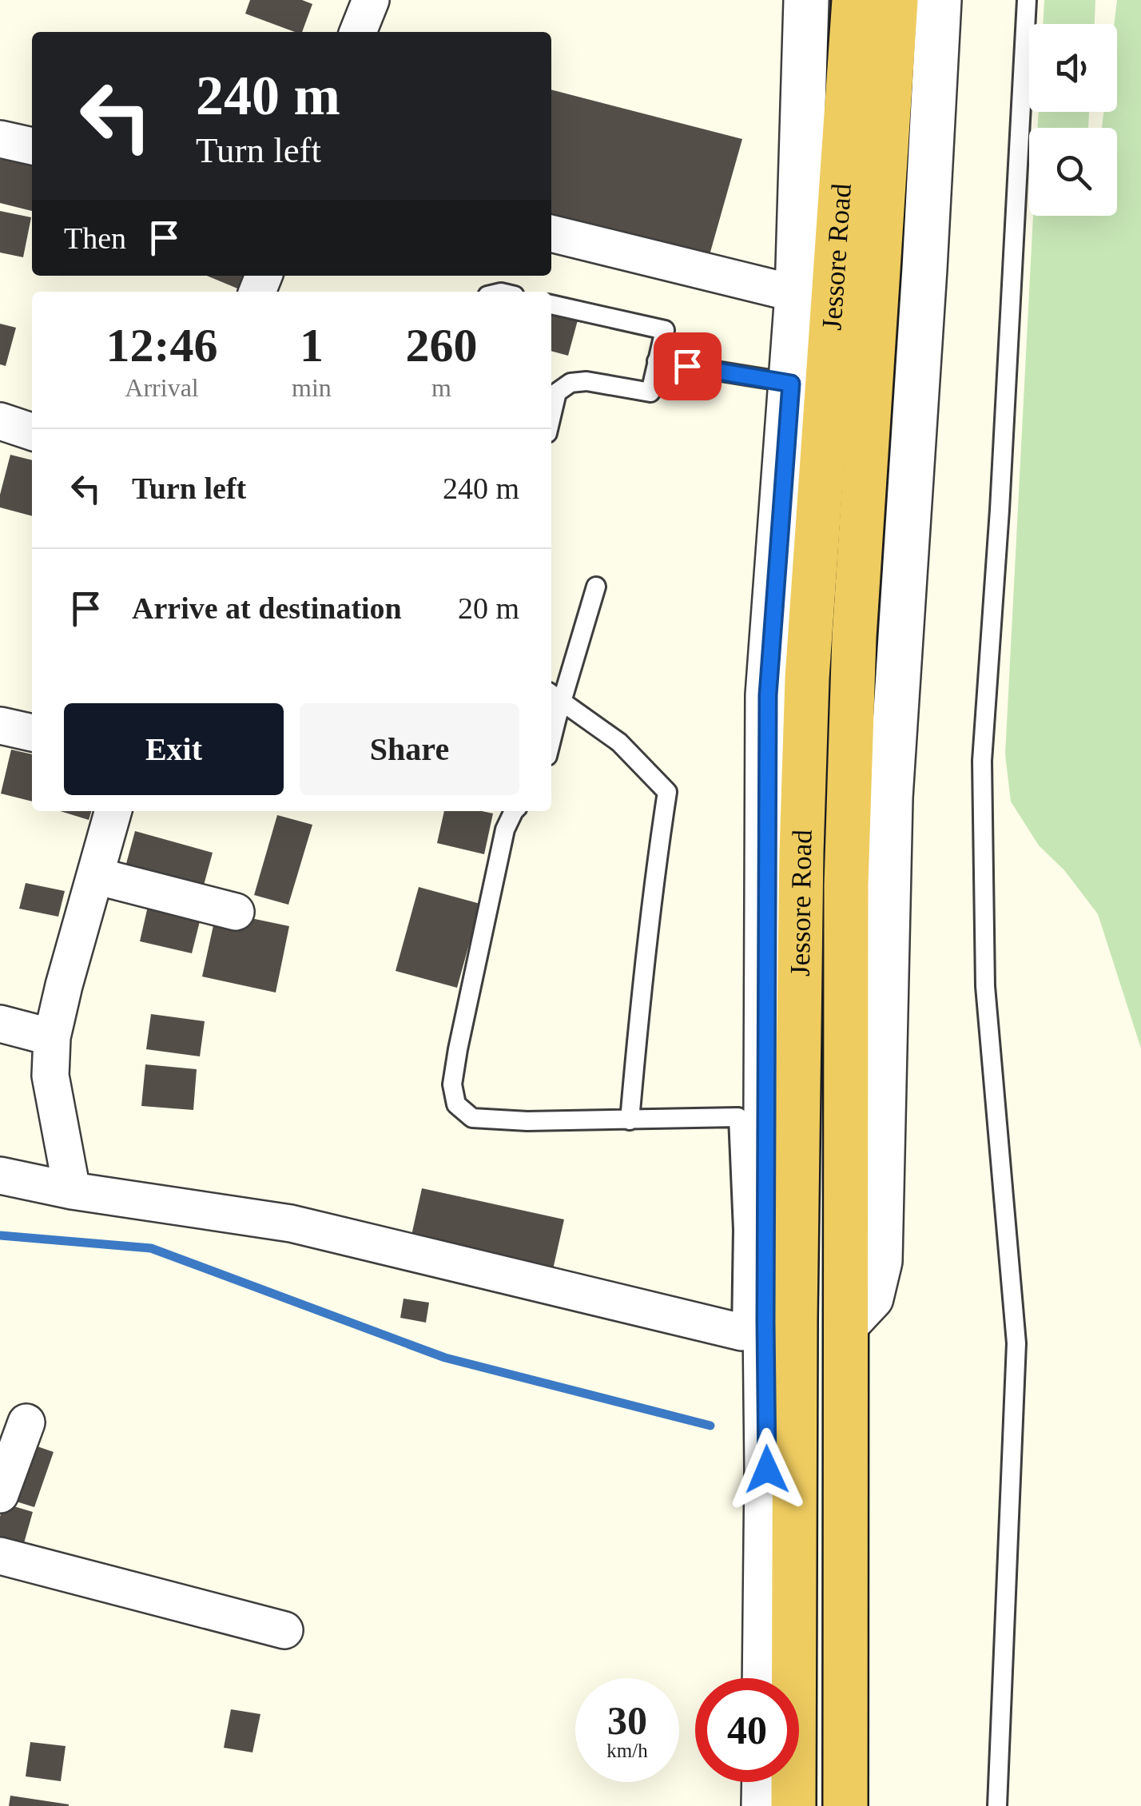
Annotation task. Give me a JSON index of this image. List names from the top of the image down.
{
  "streets": {
    "highway": ["Jessore Road"]
  },
  "page": {
    "turn": ["240 m", "Turn left"],
    "then": "Then",
    "eta": [
      "12:46",
      "Arrival",
      "1",
      "min",
      "260",
      "m"
    ],
    "list": [
      {
        "name": "Turn left",
        "value": "240 m"
      },
      {
        "name": "Arrive at destination",
        "value": "20 m"
      }
    ],
    "buttons": ["Exit", "Share"],
    "speed": "30 km/h",
    "limit": "40"
  }
}
